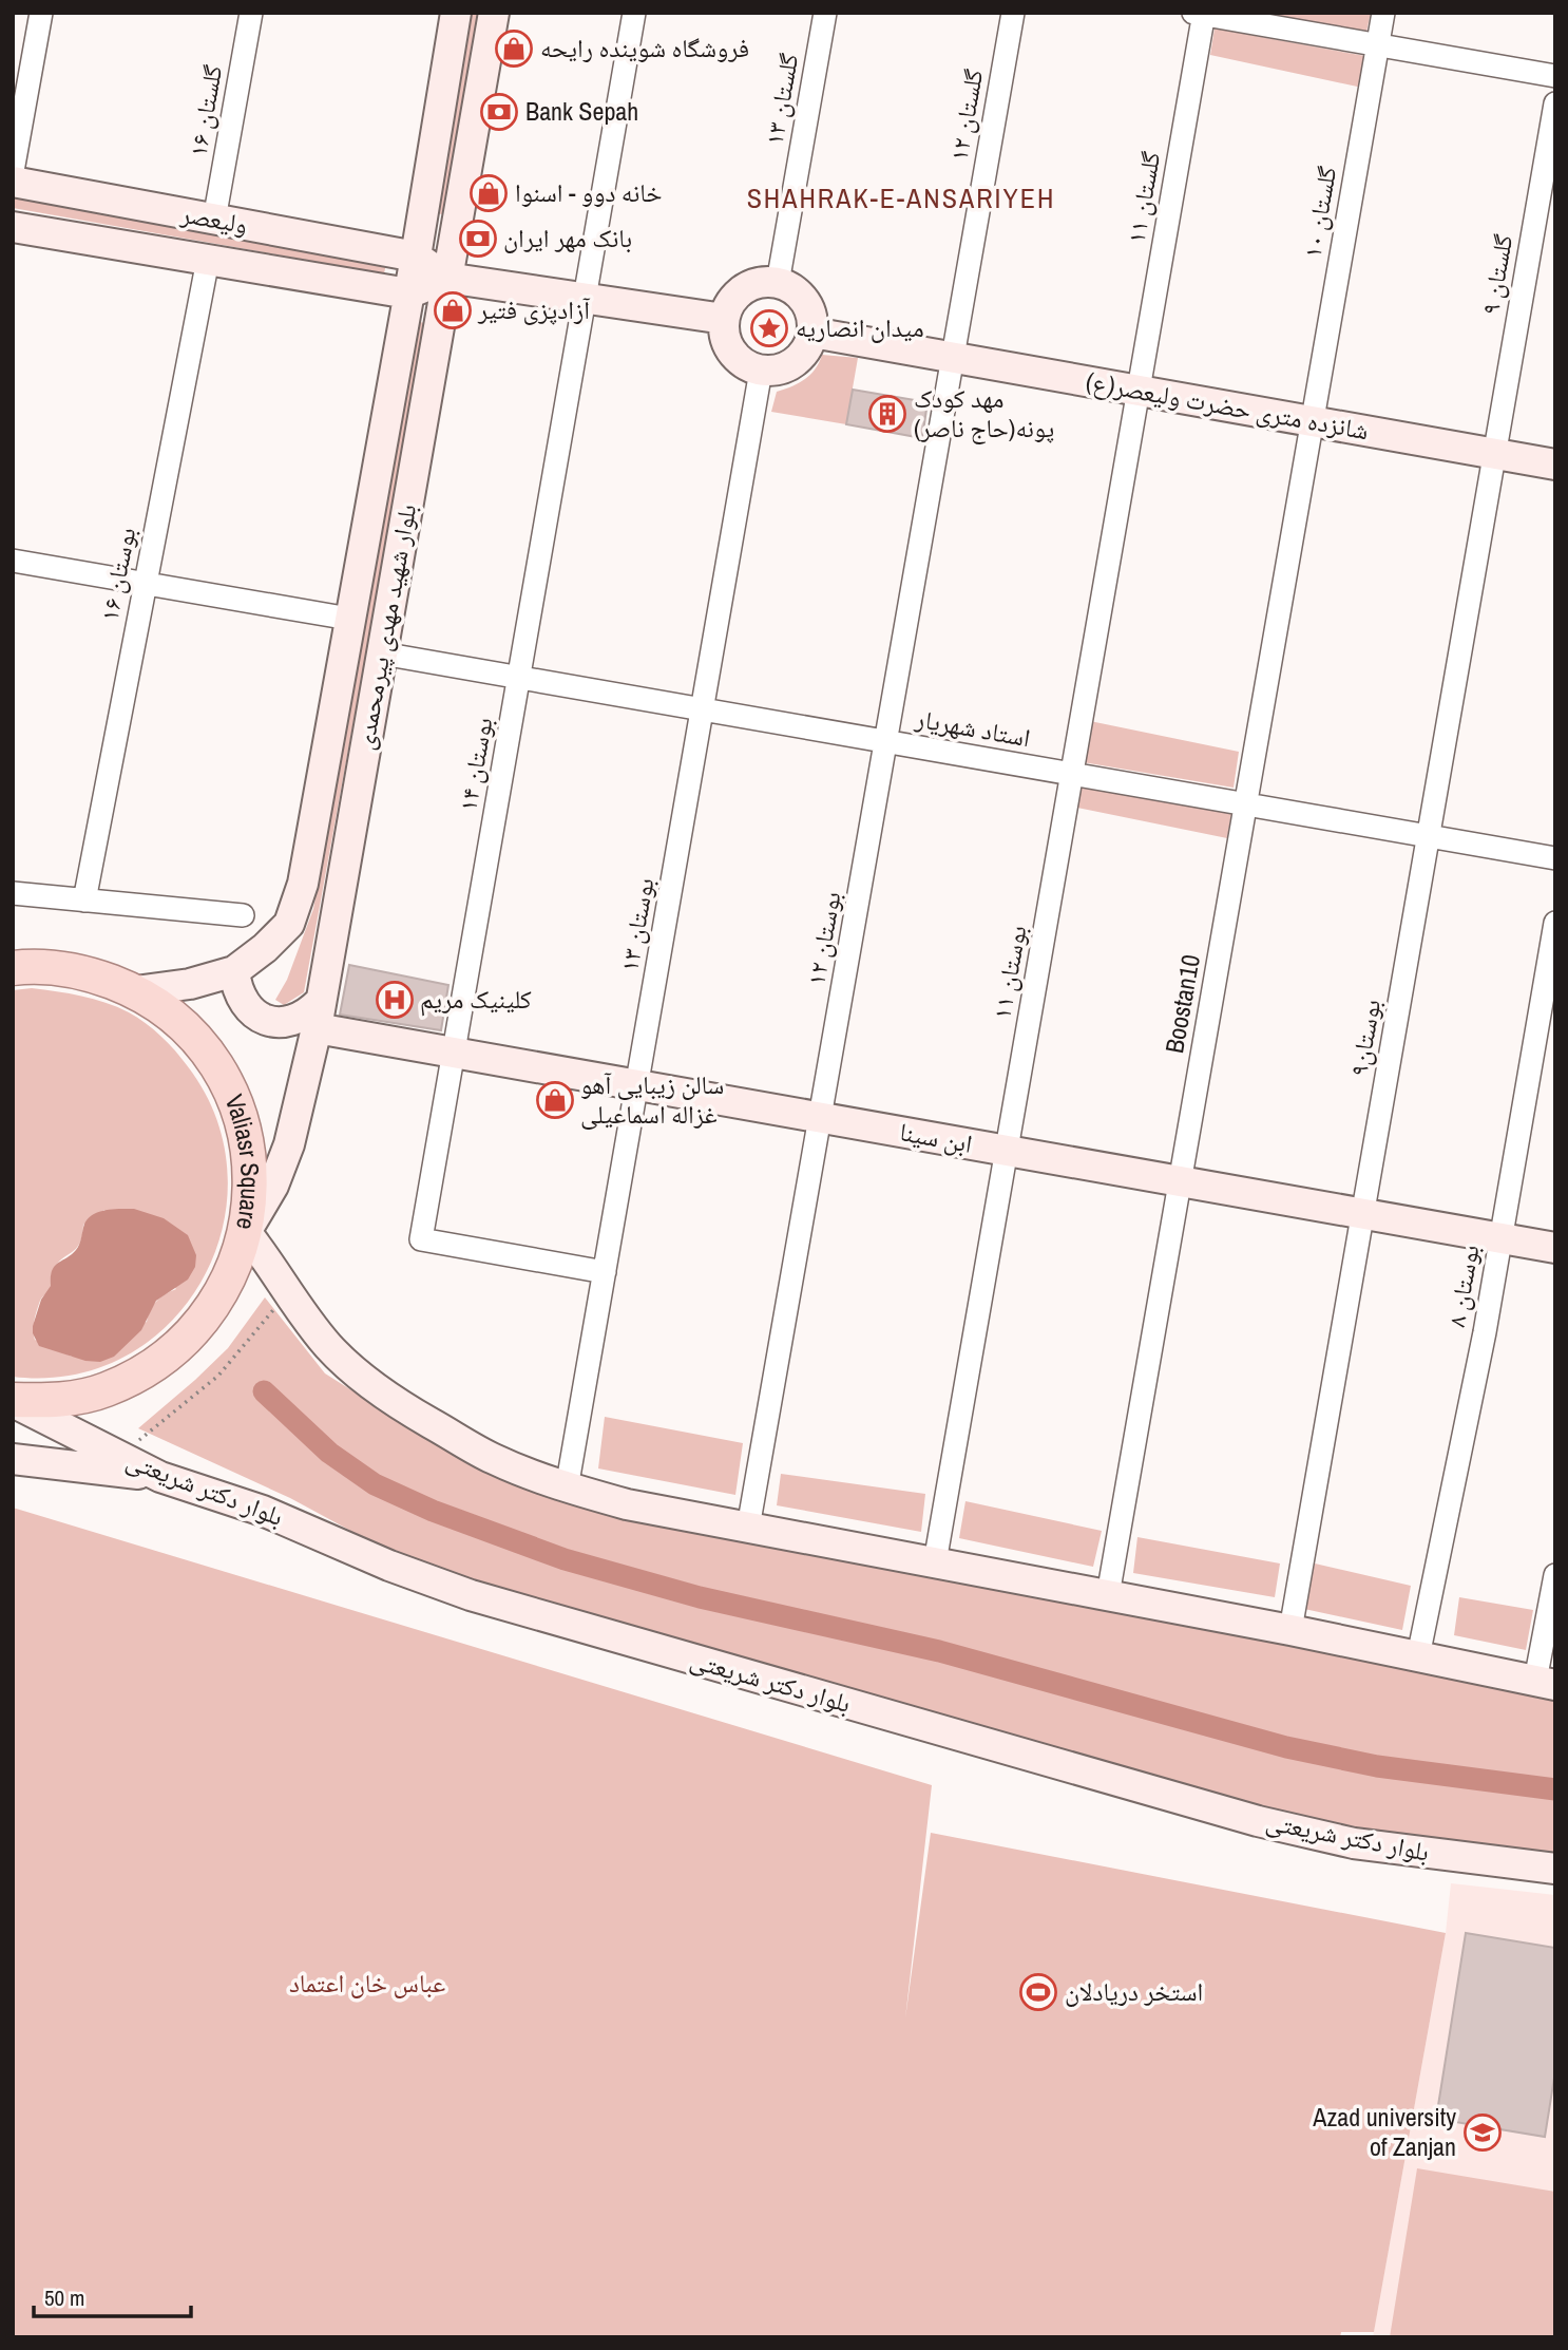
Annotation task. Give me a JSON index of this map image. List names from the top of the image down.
{
  "streets": {
    "main road": [
      "ولیعصر",
      "شانزده متری حضرت ولیعصر(ع)",
      "بلوار شهید مهدی پیرمحمدی",
      "ابن سینا",
      "Valiasr Square",
      "بلوار دکتر شریعتی"
    ],
    "street": [
      "گلستان ۱۳",
      "گلستان ۱۶",
      "گلستان ۱۲",
      "گلستان ۱۱",
      "گلستان ۱۰",
      "گلستان ۹",
      "بوستان ۱۶",
      "استاد شهریار",
      "بوستان ۱۴",
      "بوستان ۱۳",
      "بوستان ۱۲",
      "بوستان ۱۱",
      "Boostan10",
      "بوستان۹",
      "بوستان ۸"
    ]
  },
  "crossings": [
    ["گلستان ۱۳", "شانزده متری حضرت ولیعصر(ع)"],
    ["گلستان ۱۳", "بوستان ۱۳"],
    ["گلستان ۱۶", "ولیعصر"],
    ["گلستان ۱۲", "شانزده متری حضرت ولیعصر(ع)"],
    ["گلستان ۱۲", "بوستان ۱۲"],
    ["گلستان ۱۱", "شانزده متری حضرت ولیعصر(ع)"],
    ["گلستان ۱۱", "بوستان ۱۱"],
    ["گلستان ۱۰", "شانزده متری حضرت ولیعصر(ع)"],
    ["گلستان ۱۰", "Boostan10"],
    ["ولیعصر", "بوستان ۱۶"],
    ["ولیعصر", "بلوار شهید مهدی پیرمحمدی"],
    ["گلستان ۹", "شانزده متری حضرت ولیعصر(ع)"],
    ["گلستان ۹", "بوستان۹"],
    ["شانزده متری حضرت ولیعصر(ع)", "بوستان ۱۳"],
    ["شانزده متری حضرت ولیعصر(ع)", "بوستان ۱۲"],
    ["شانزده متری حضرت ولیعصر(ع)", "بوستان ۱۱"],
    ["شانزده متری حضرت ولیعصر(ع)", "Boostan10"],
    ["شانزده متری حضرت ولیعصر(ع)", "بوستان۹"],
    ["بلوار شهید مهدی پیرمحمدی", "استاد شهریار"],
    ["بلوار شهید مهدی پیرمحمدی", "ابن سینا"],
    ["بلوار شهید مهدی پیرمحمدی", "Valiasr Square"],
    ["استاد شهریار", "بوستان ۱۴"],
    ["استاد شهریار", "بوستان ۱۳"],
    ["استاد شهریار", "بوستان ۱۲"],
    ["استاد شهریار", "بوستان ۱۱"],
    ["استاد شهریار", "Boostan10"],
    ["استاد شهریار", "بوستان۹"],
    ["بوستان ۱۴", "بوستان ۱۳"],
    ["بوستان ۱۴", "ابن سینا"],
    ["بوستان ۱۳", "ابن سینا"],
    ["بوستان ۱۲", "ابن سینا"],
    ["بوستان ۱۱", "ابن سینا"],
    ["Boostan10", "ابن سینا"],
    ["بوستان۹", "ابن سینا"],
    ["ابن سینا", "بوستان ۸"],
    ["Valiasr Square", "بلوار دکتر شریعتی"]
  ],
  "districts": ["SHAHRAK-E-ANSARIYEH"],
  "parks": ["عباس خان اعتماد"],
  "places": {
    "shop": [
      "فروشگاه شوینده رایحه",
      "خانه دوو - اسنوا",
      "آزادپزی فتیر",
      "سالن زیبایی آهو غزاله اسماعیلی"
    ],
    "bank": ["Bank Sepah", "بانک مهر ایران"],
    "place": ["میدان انصاریه"],
    "building": ["مهد کودک پونه(حاج ناصر)"],
    "hospital": ["کلینیک مریم"],
    "sports": ["استخر دریادلان"],
    "school or university": ["Azad university of Zanjan"]
  },
  "scale_bar": "50 m"
}
